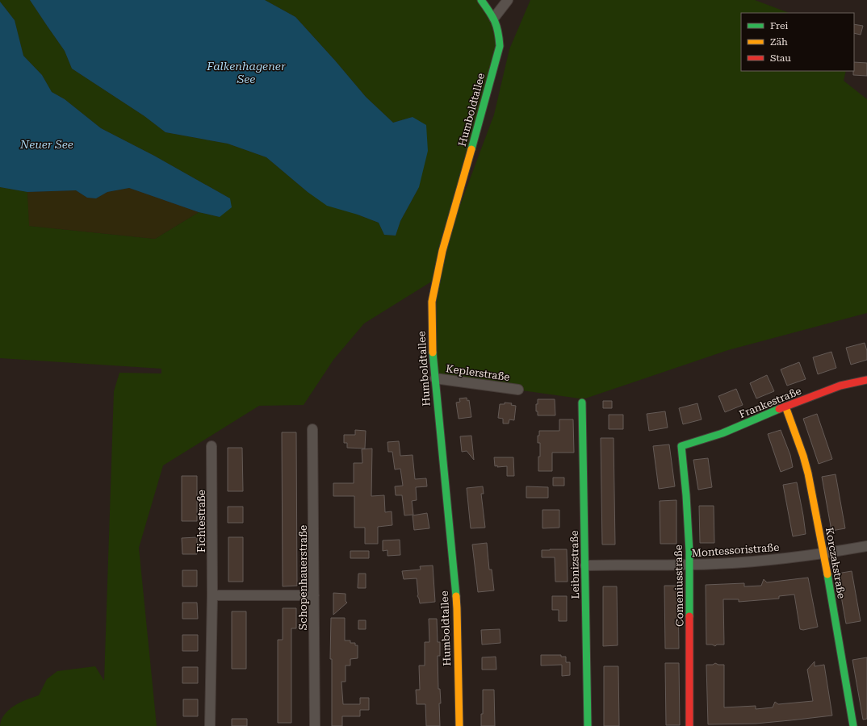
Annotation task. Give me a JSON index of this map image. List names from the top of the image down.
{
  "streets": {
    "street": [
      "Humboldtallee",
      "Keplerstraße",
      "Frankestraße",
      "Fichtestraße",
      "Montessoristraße",
      "Korczakstraße",
      "Leibnizstraße",
      "Schopenhauerstraße",
      "Comeniusstraße"
    ]
  },
  "crossings": [
    ["Humboldtallee", "Keplerstraße"],
    ["Frankestraße", "Korczakstraße"],
    ["Frankestraße", "Comeniusstraße"],
    ["Montessoristraße", "Korczakstraße"],
    ["Montessoristraße", "Leibnizstraße"],
    ["Montessoristraße", "Comeniusstraße"]
  ],
  "water": ["Falkenhagener See", "Neuer See"],
  "legend": ["Frei", "Zäh", "Stau"]
}
